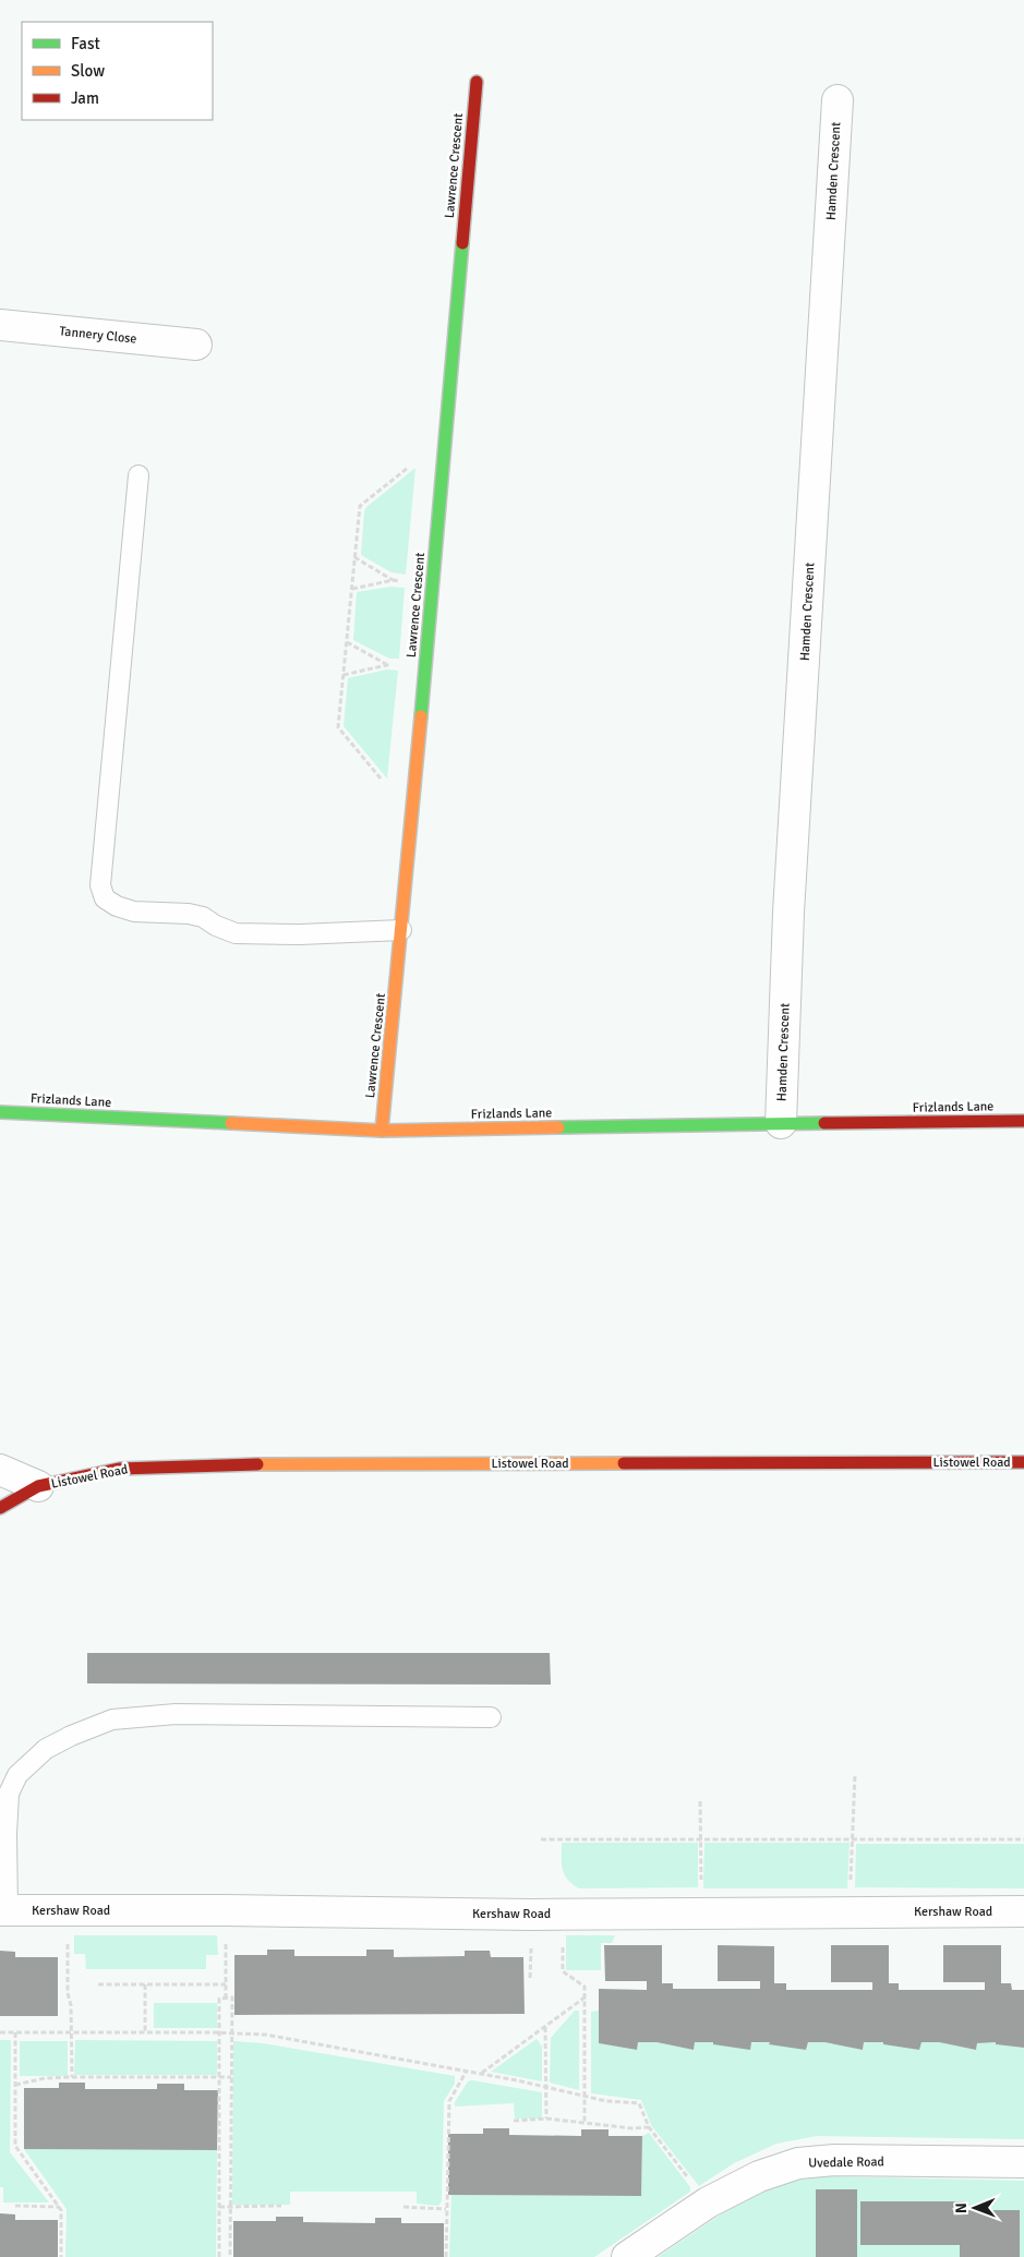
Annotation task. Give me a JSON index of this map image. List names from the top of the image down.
{
  "streets": {
    "street": [
      "Lawrence Crescent",
      "Hamden Crescent",
      "Tannery Close",
      "Frizlands Lane",
      "Listowel Road",
      "Kershaw Road",
      "Uvedale Road"
    ]
  },
  "crossings": [
    ["Lawrence Crescent", "Frizlands Lane"],
    ["Hamden Crescent", "Frizlands Lane"]
  ],
  "legend": ["Fast", "Slow", "Jam"],
  "north": "left"
}
